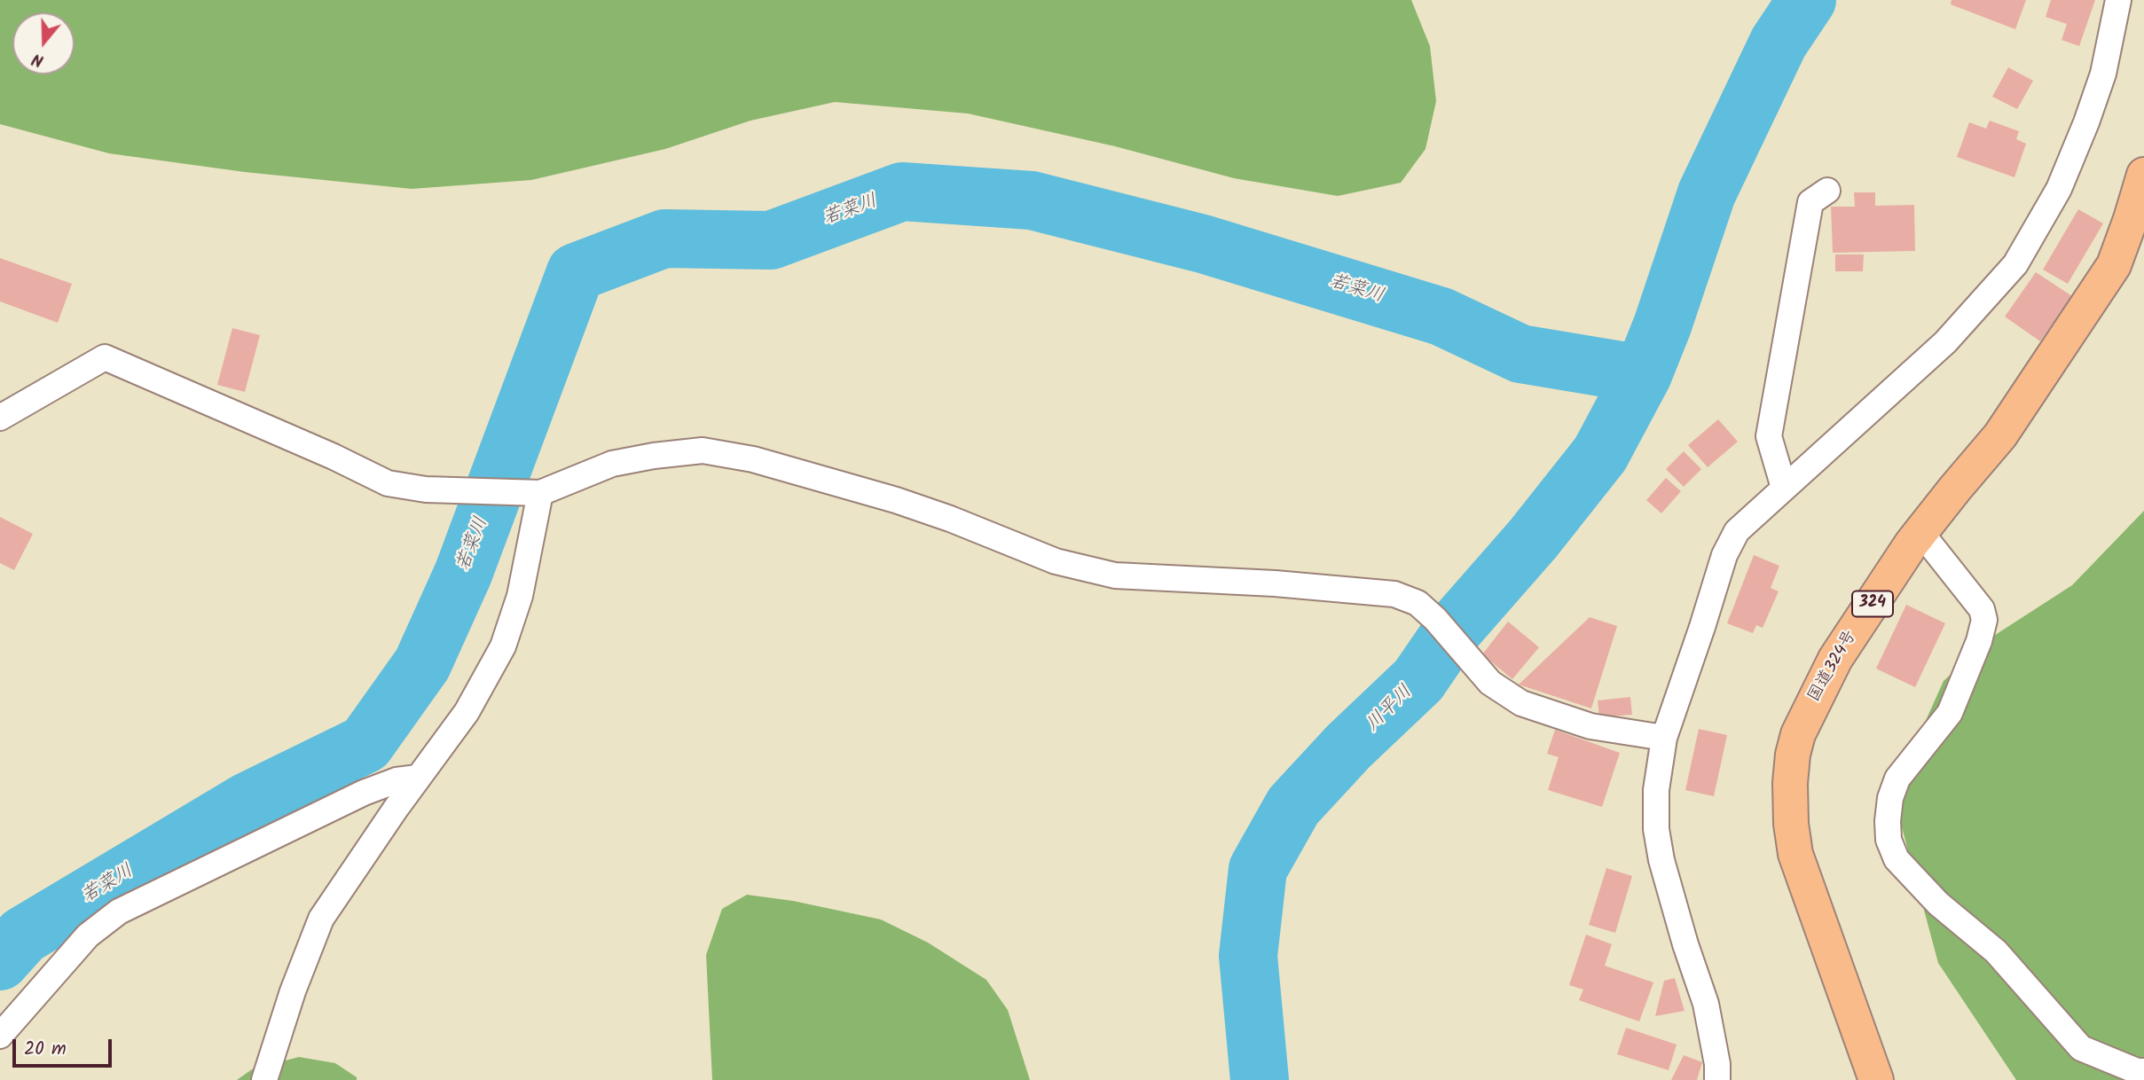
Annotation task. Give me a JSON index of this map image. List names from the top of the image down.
{
  "streets": {
    "highway": ["324", "国道324号"]
  },
  "water": ["若菜川", "川平川"],
  "scale_bar": "20 m",
  "north": "bottom"
}
